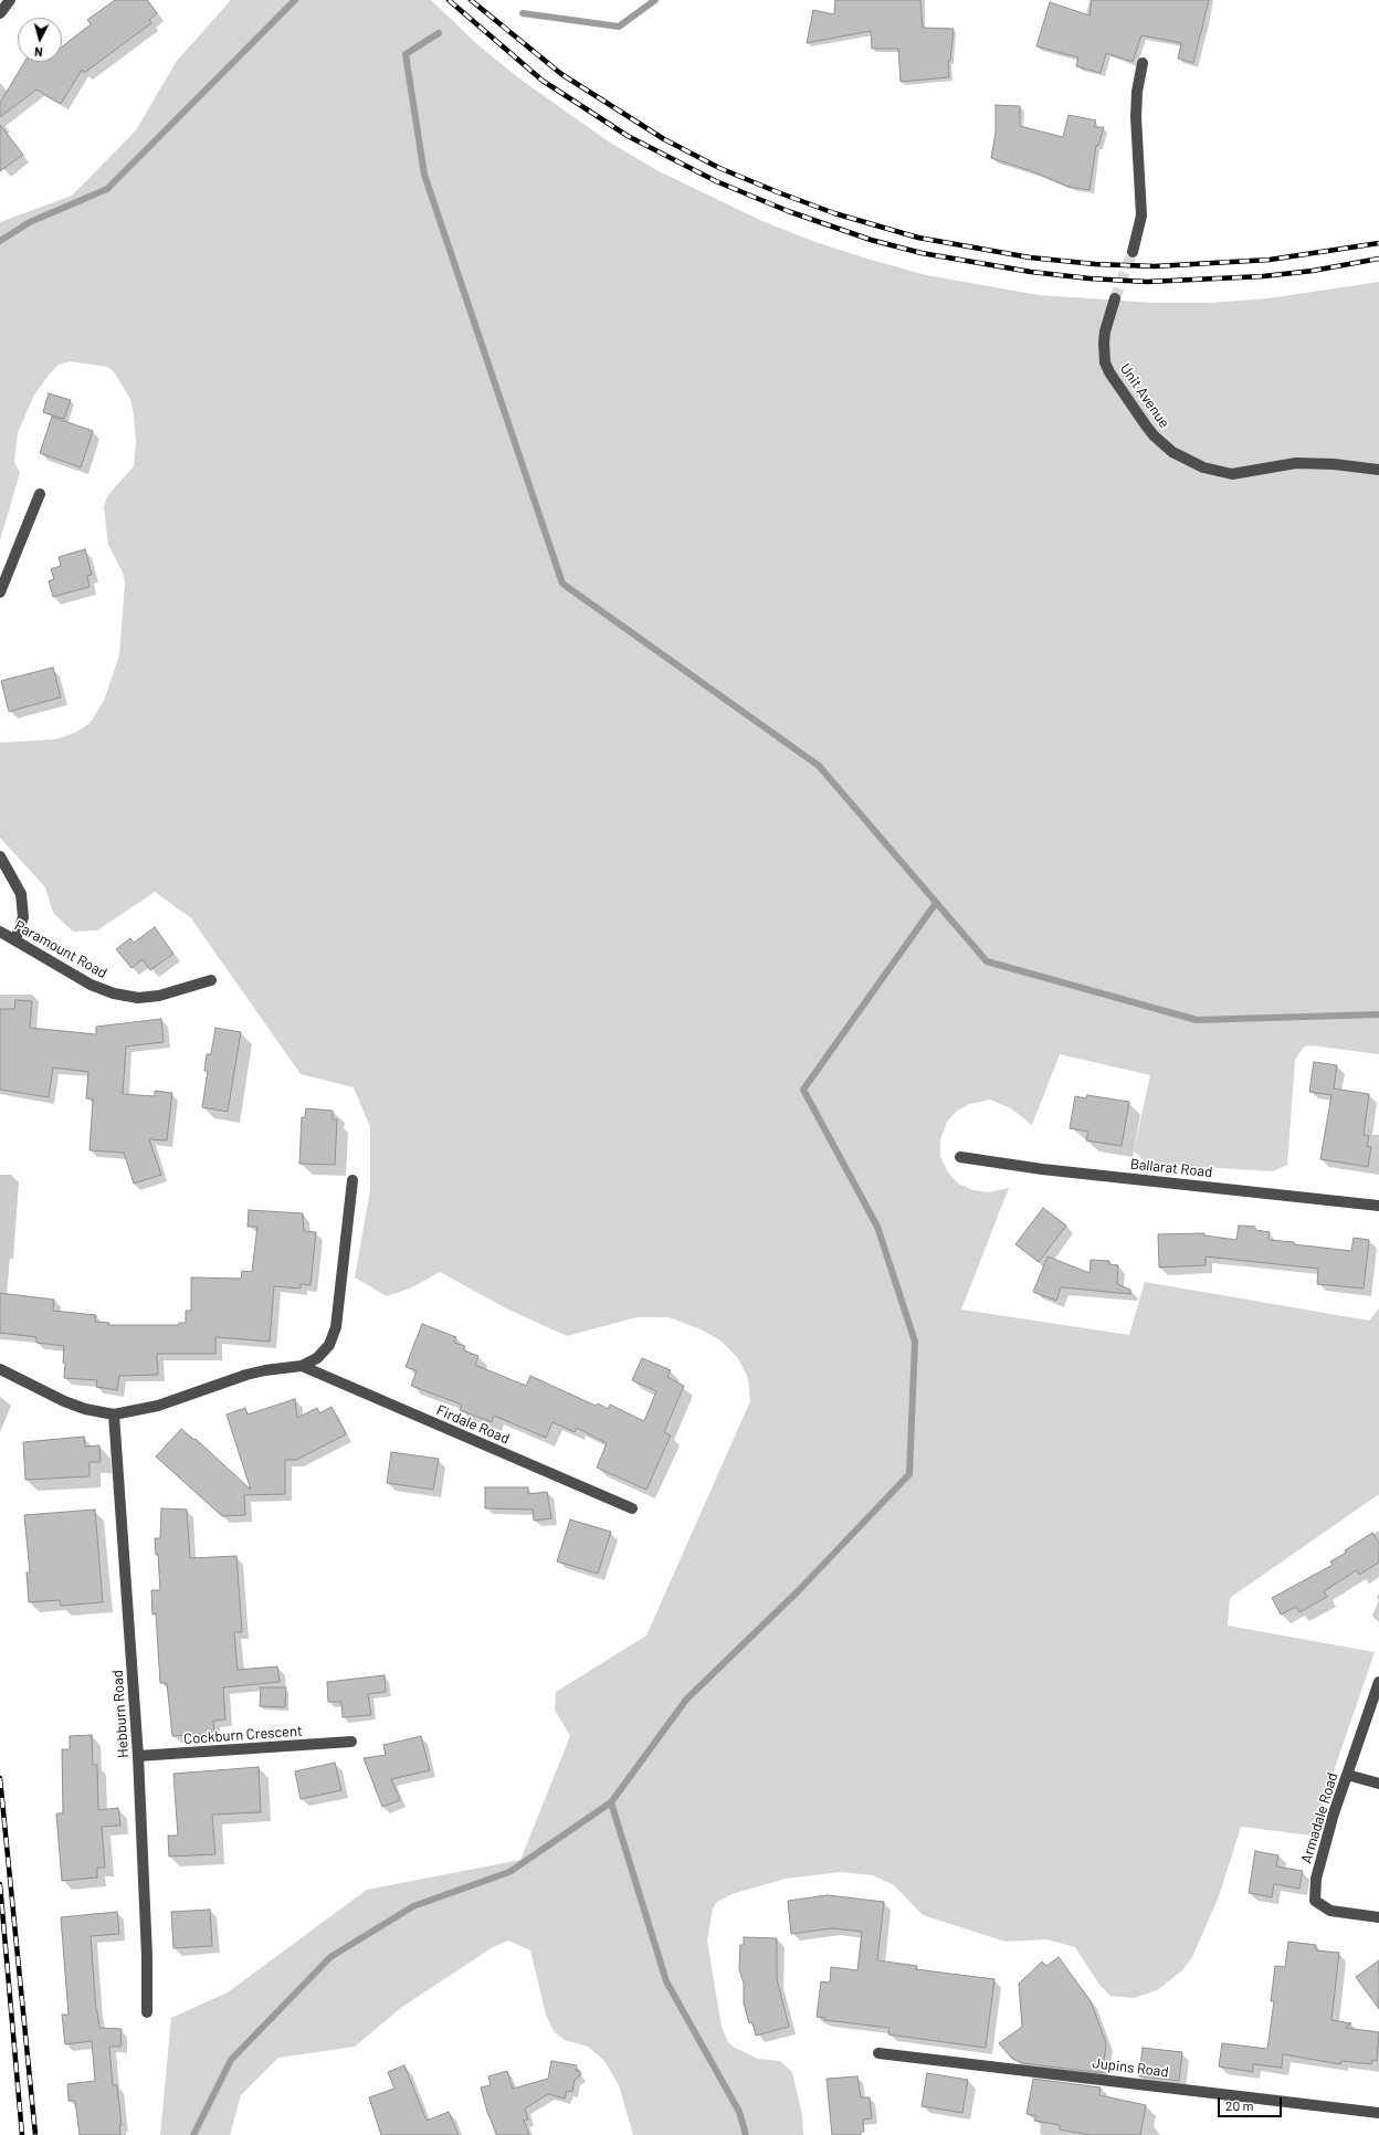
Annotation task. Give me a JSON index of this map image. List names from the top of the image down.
{
  "streets": {
    "street": [
      "Unit Avenue",
      "Paramount Road",
      "Ballarat Road",
      "Firdale Road",
      "Hebburn Road",
      "Cockburn Crescent",
      "Armadale Road",
      "Jupins Road"
    ]
  },
  "crossings": [
    ["Firdale Road", "Hebburn Road"],
    ["Hebburn Road", "Cockburn Crescent"]
  ],
  "scale_bar": "20 m",
  "north": "bottom"
}
